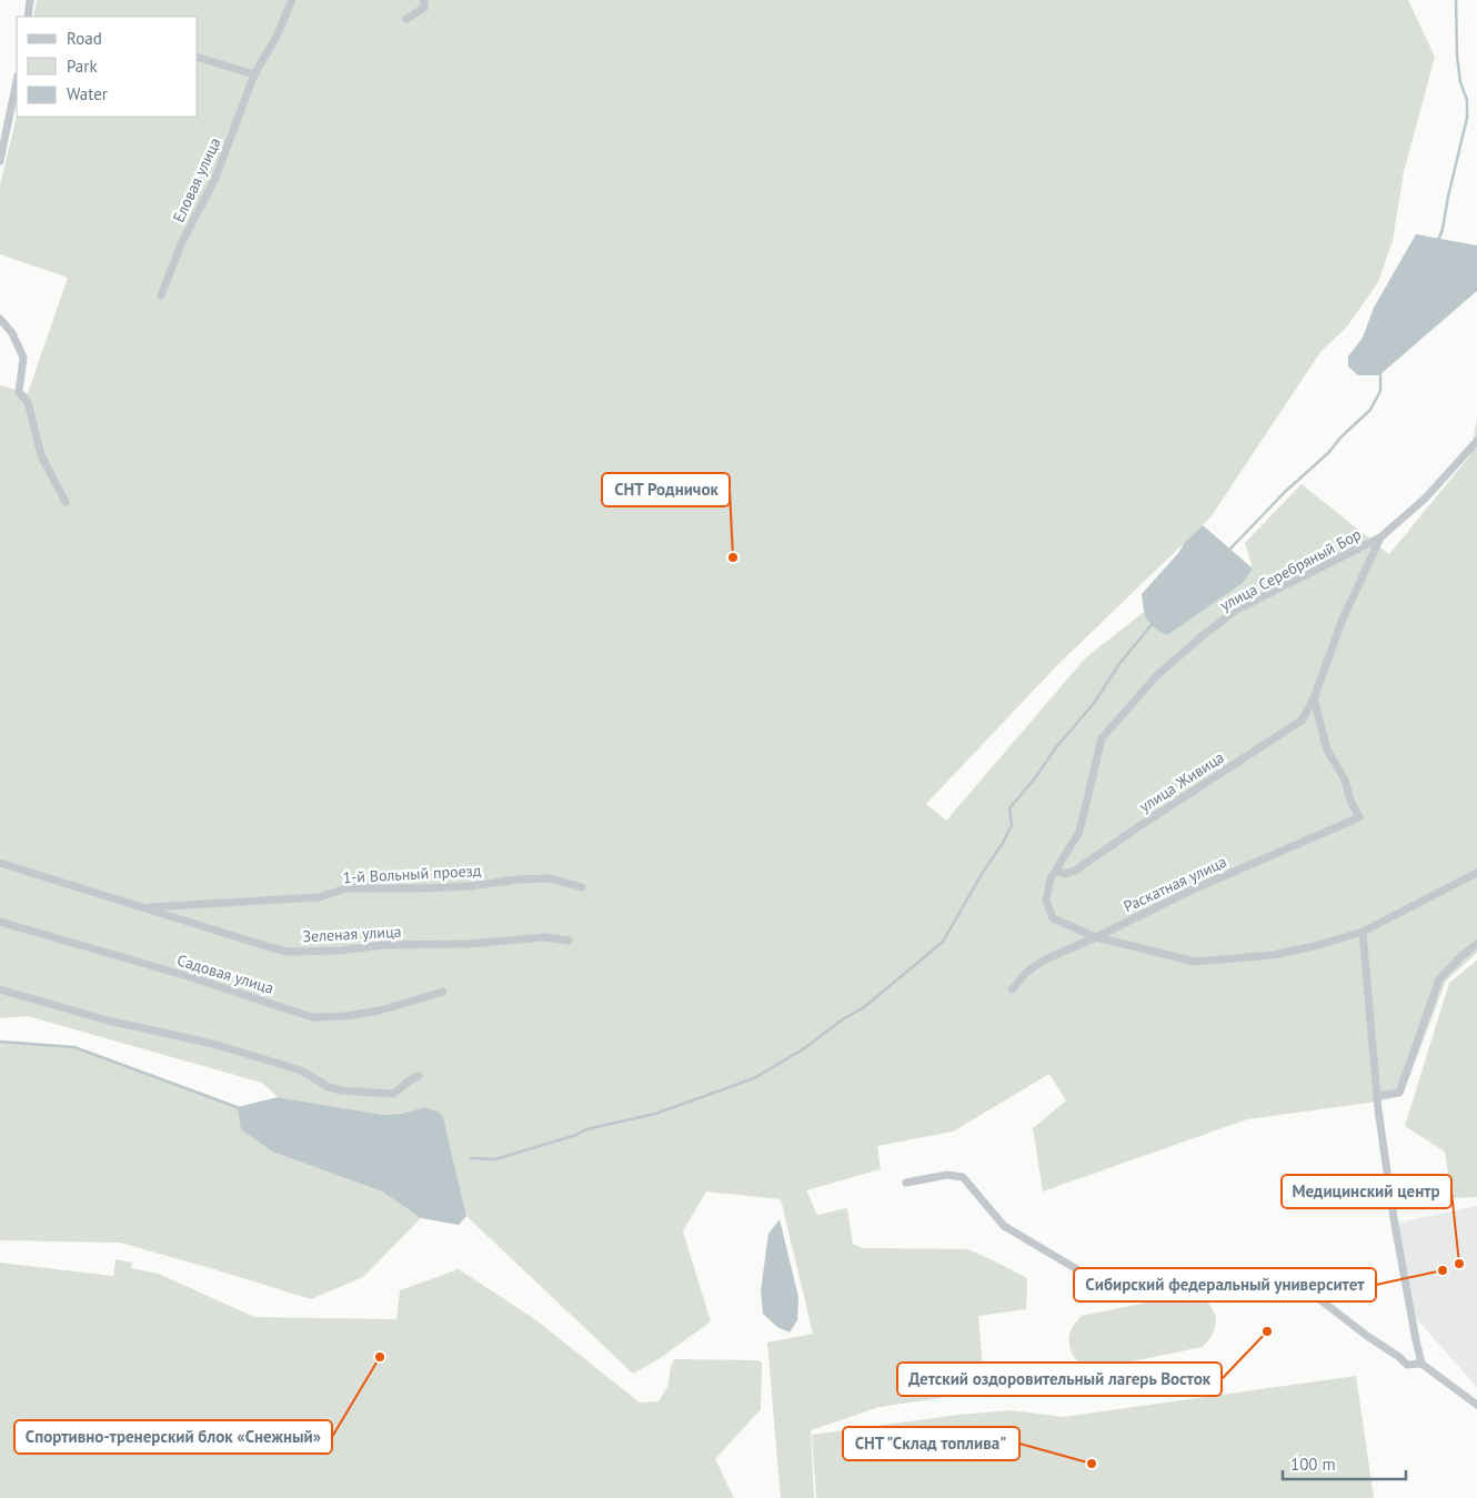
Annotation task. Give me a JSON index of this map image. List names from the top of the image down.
{
  "streets": {
    "street": [
      "Еловая улица",
      "улица Серебряный Бор",
      "улица Живица",
      "1-й Вольный проезд",
      "Раскатная улица",
      "Зеленая улица",
      "Садовая улица"
    ]
  },
  "crossings": [
    ["улица Серебряный Бор", "улица Живица"],
    ["улица Серебряный Бор", "Раскатная улица"],
    ["улица Живица", "Раскатная улица"],
    ["1-й Вольный проезд", "Зеленая улица"]
  ],
  "places": [
    "СНТ Родничок",
    "Медицинский центр",
    "Сибирский федеральный университет",
    "Детский оздоровительный лагерь Восток",
    "Спортивно-тренерский блок «Снежный»",
    "СНТ \"Склад топлива\""
  ],
  "legend": ["Road", "Park", "Water"],
  "scale_bar": "100 m"
}
